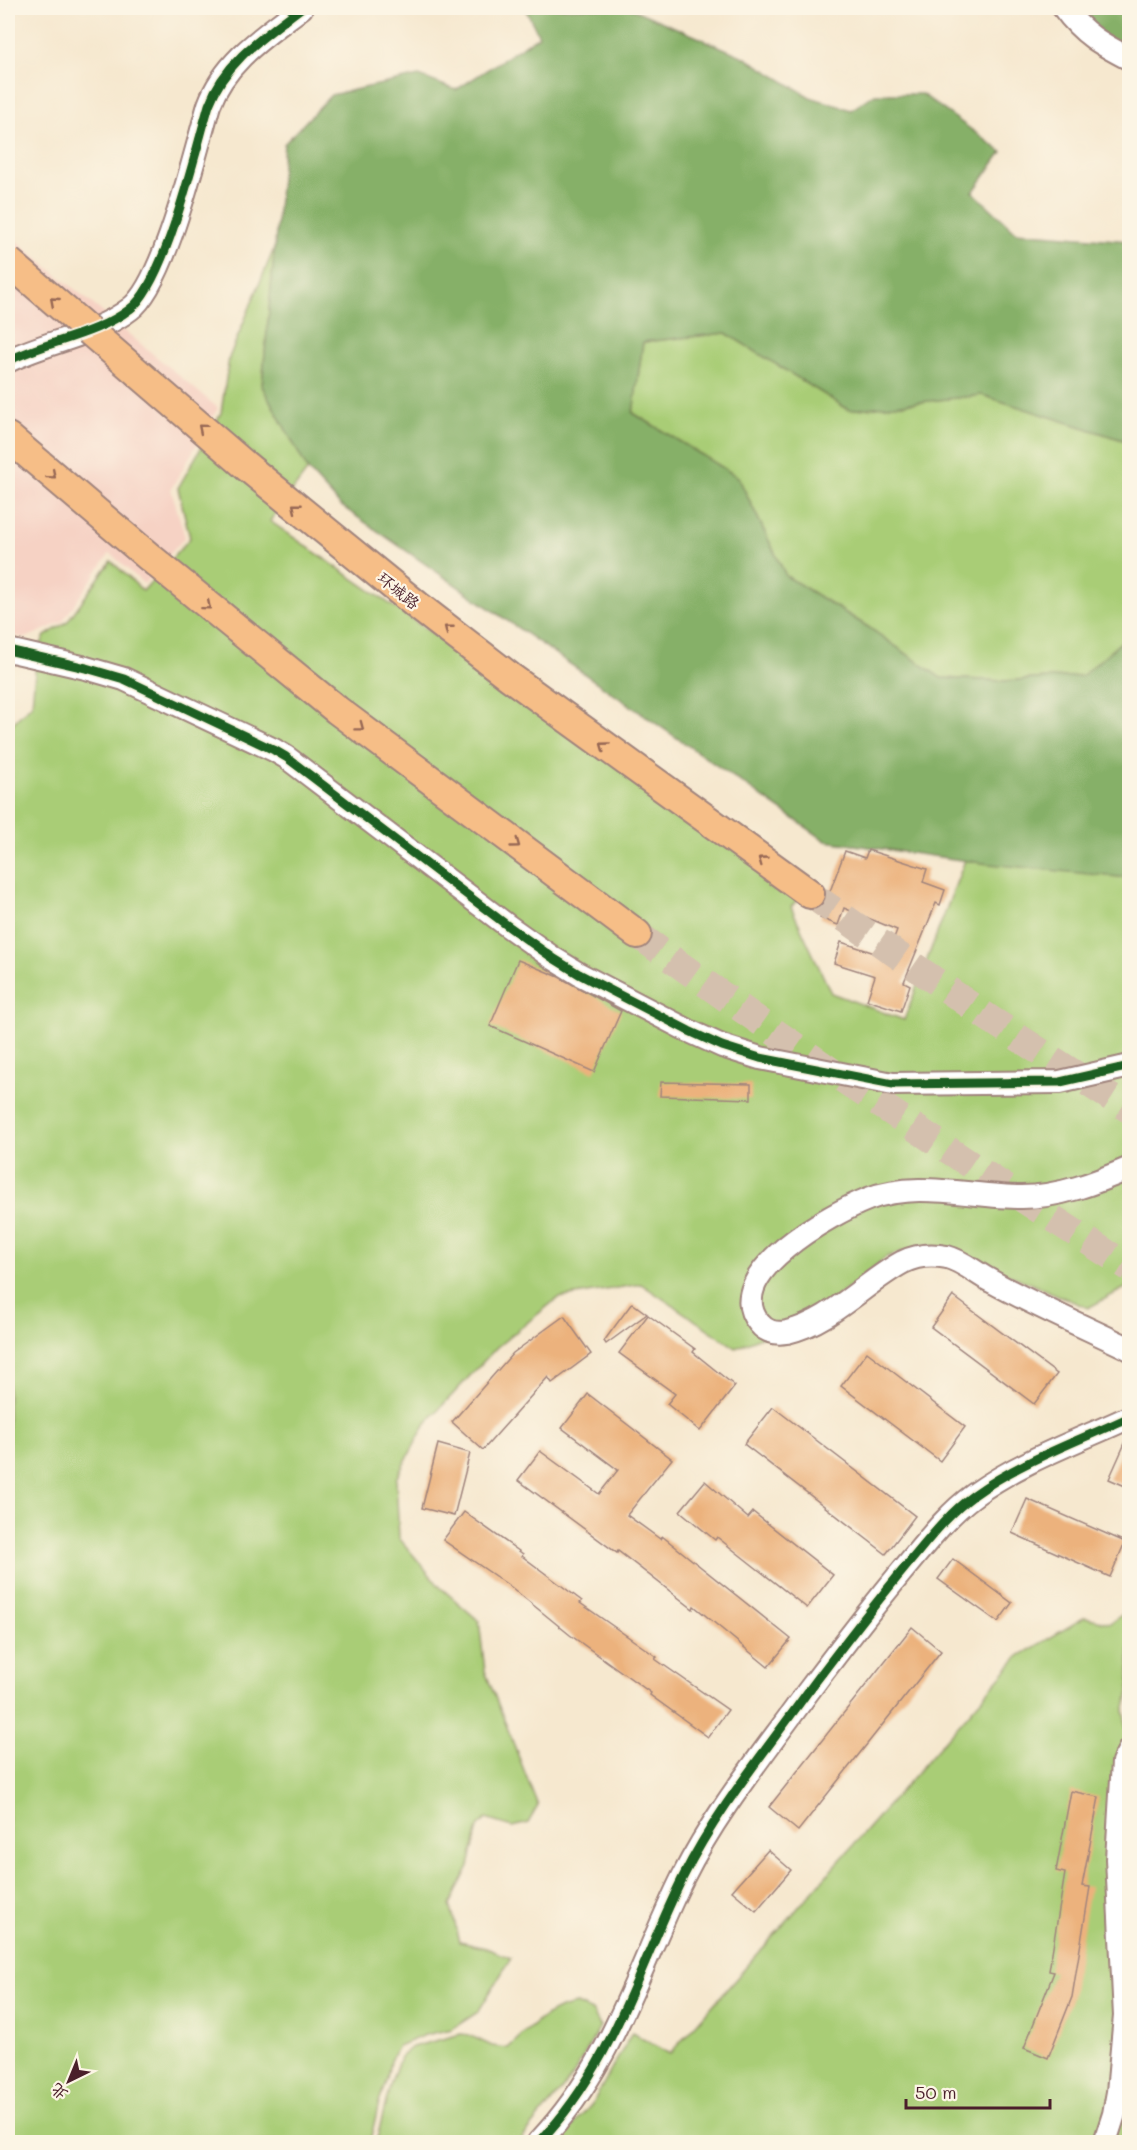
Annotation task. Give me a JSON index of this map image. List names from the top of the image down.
{
  "streets": {
    "main road": ["环城路"]
  },
  "scale_bar": "50 m",
  "north": "bottom left"
}
